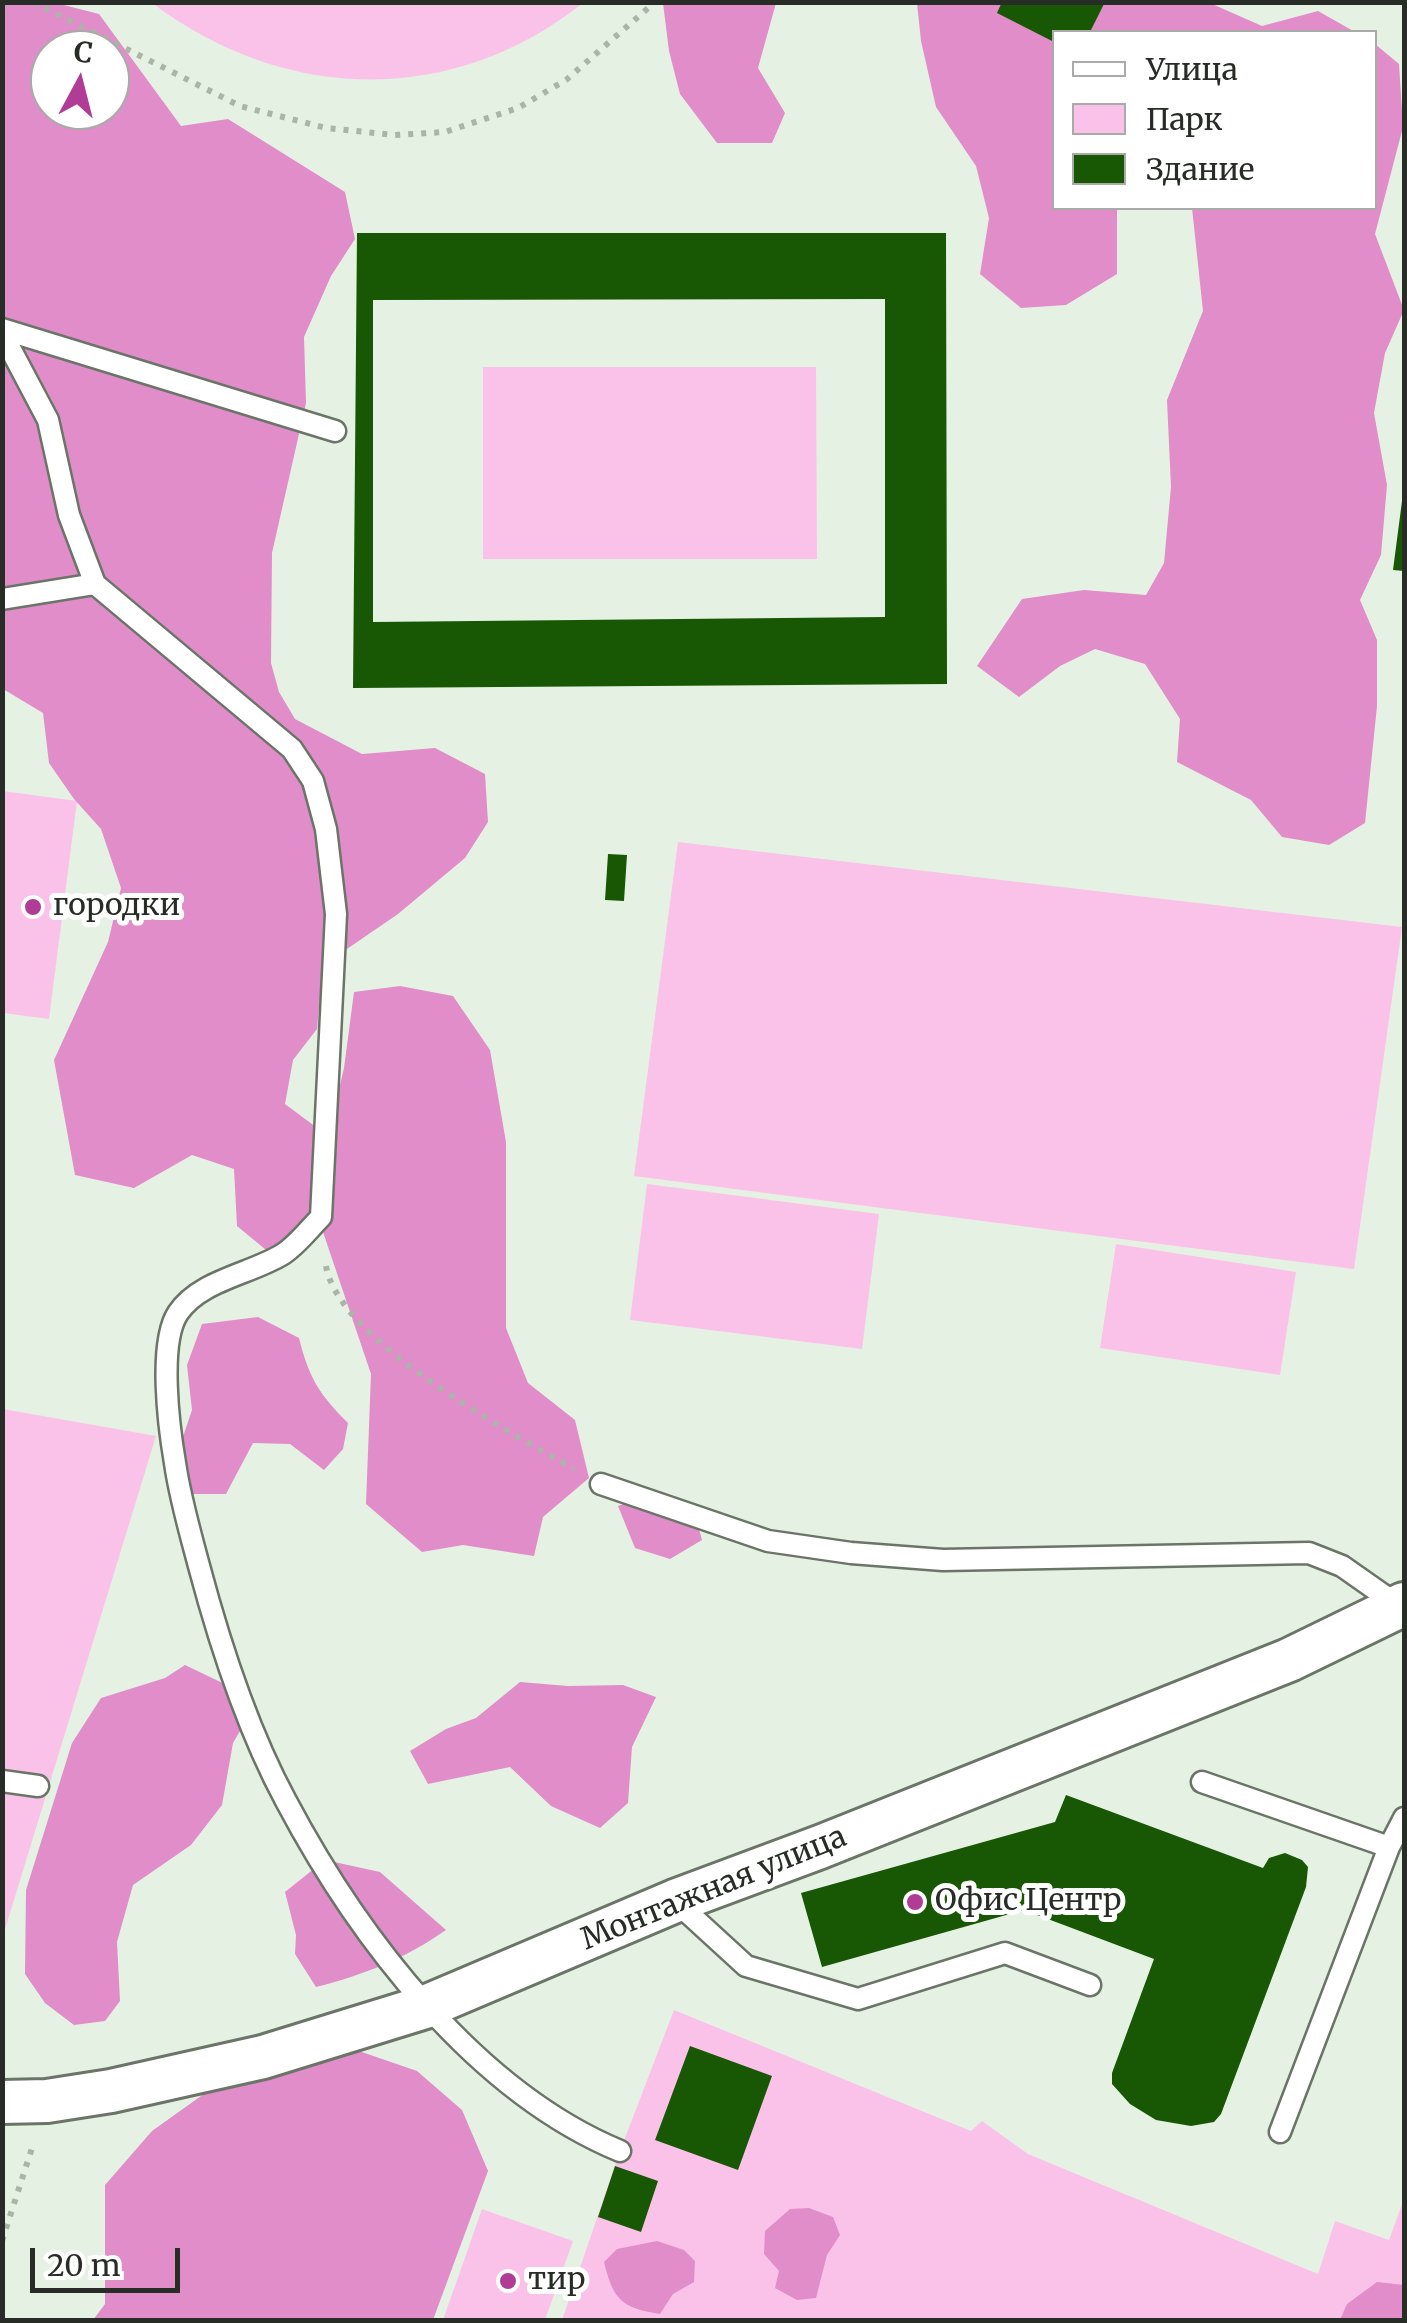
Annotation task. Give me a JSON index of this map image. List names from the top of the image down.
{
  "streets": {
    "street": ["Монтажная улица"]
  },
  "places": ["городки", "Офис Центр", "тир"],
  "legend": ["Улица", "Парк", "Здание"],
  "scale_bar": "20 m",
  "north": "top"
}
